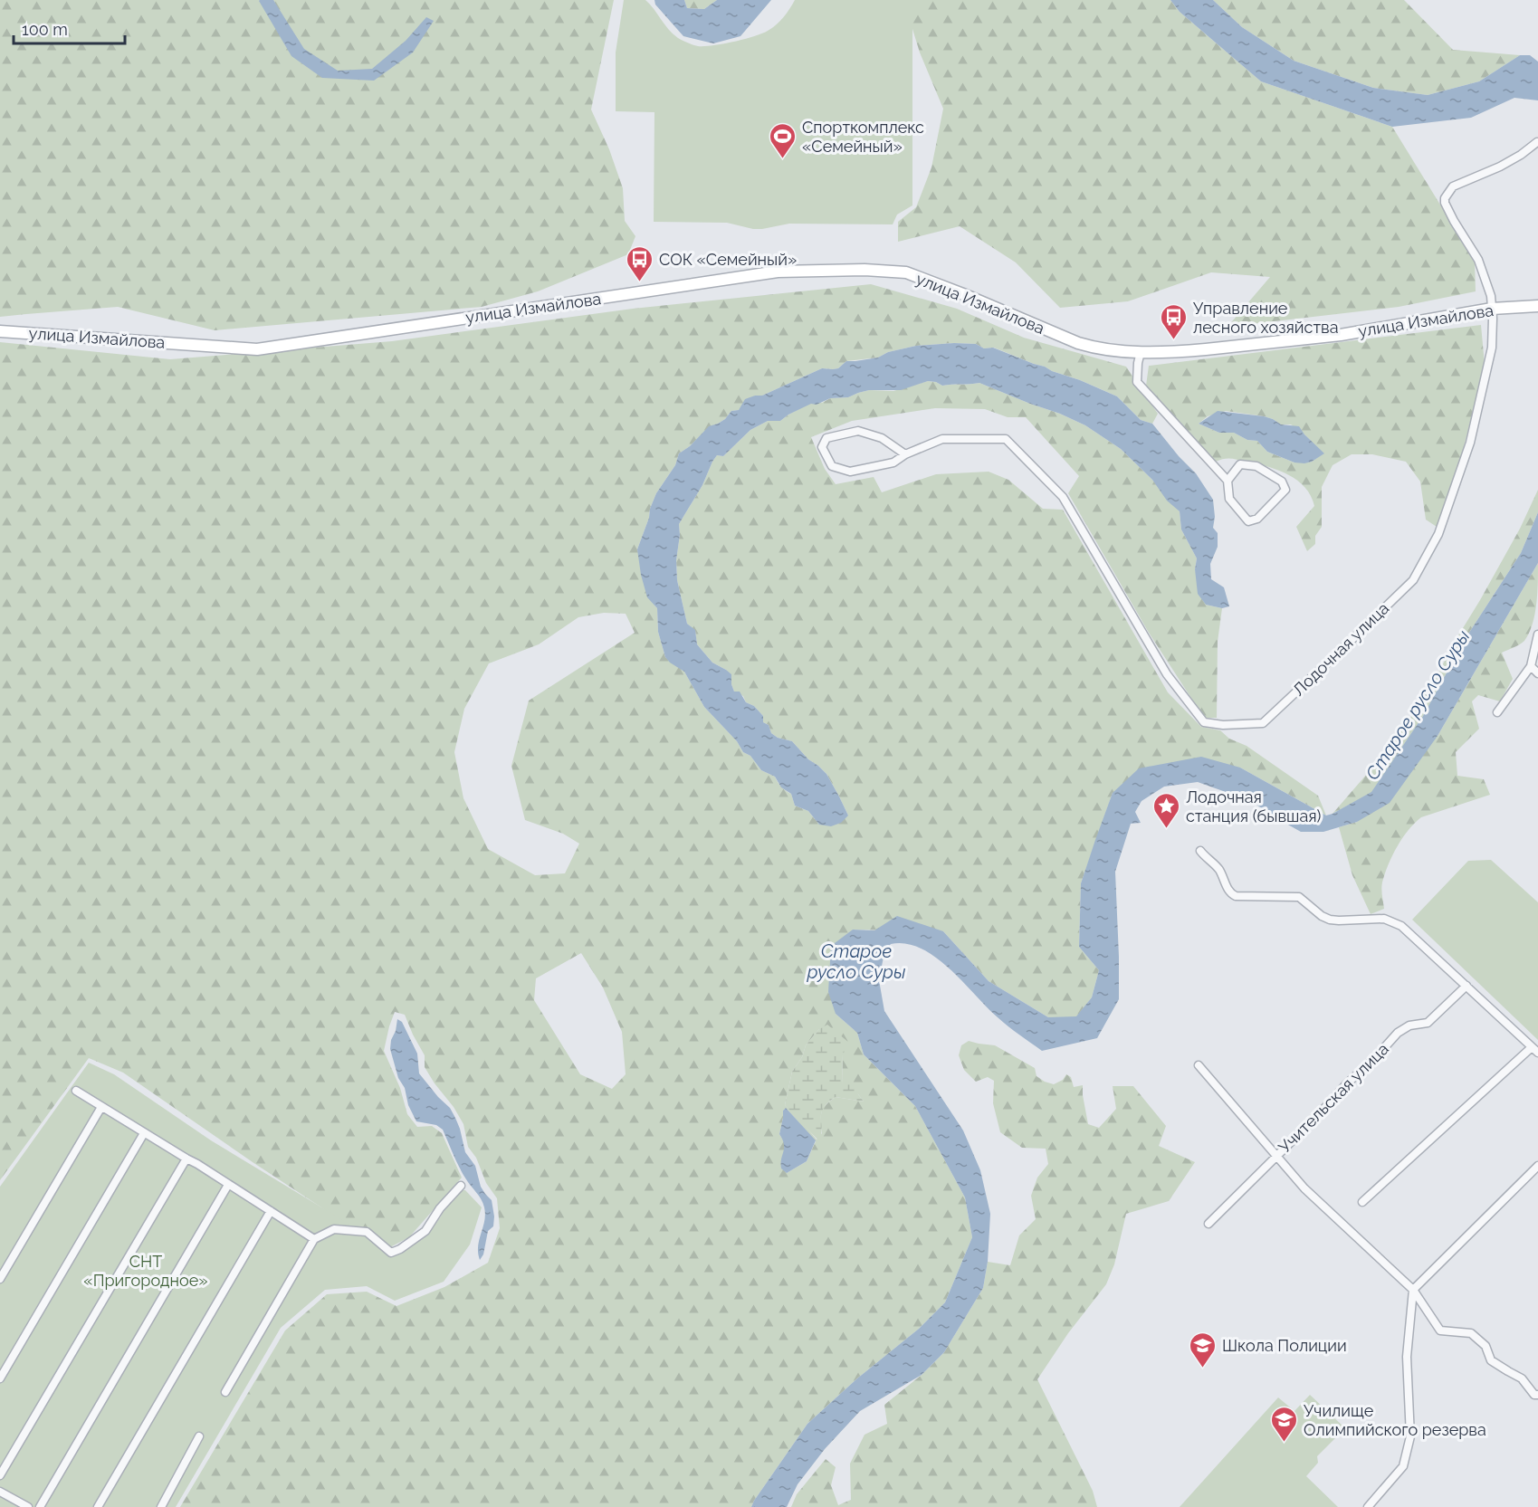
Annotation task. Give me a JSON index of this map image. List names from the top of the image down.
{
  "streets": {
    "main road": ["улица Измайлова"],
    "street": ["Лодочная улица", "Учительская улица"]
  },
  "crossings": [
    ["улица Измайлова", "Лодочная улица"]
  ],
  "water": ["Старое русло Суры"],
  "parks": ["СНТ «Пригородное»"],
  "places": {
    "sports": ["Спорткомплекс «Семейный»"],
    "bus stop": ["СОК «Семейный»", "Управление лесного хозяйства"],
    "place": ["Лодочная станция (бывшая)"],
    "school or university": ["Школа Полиции", "Училище Олимпийского резерва"]
  },
  "scale_bar": "100 m"
}
